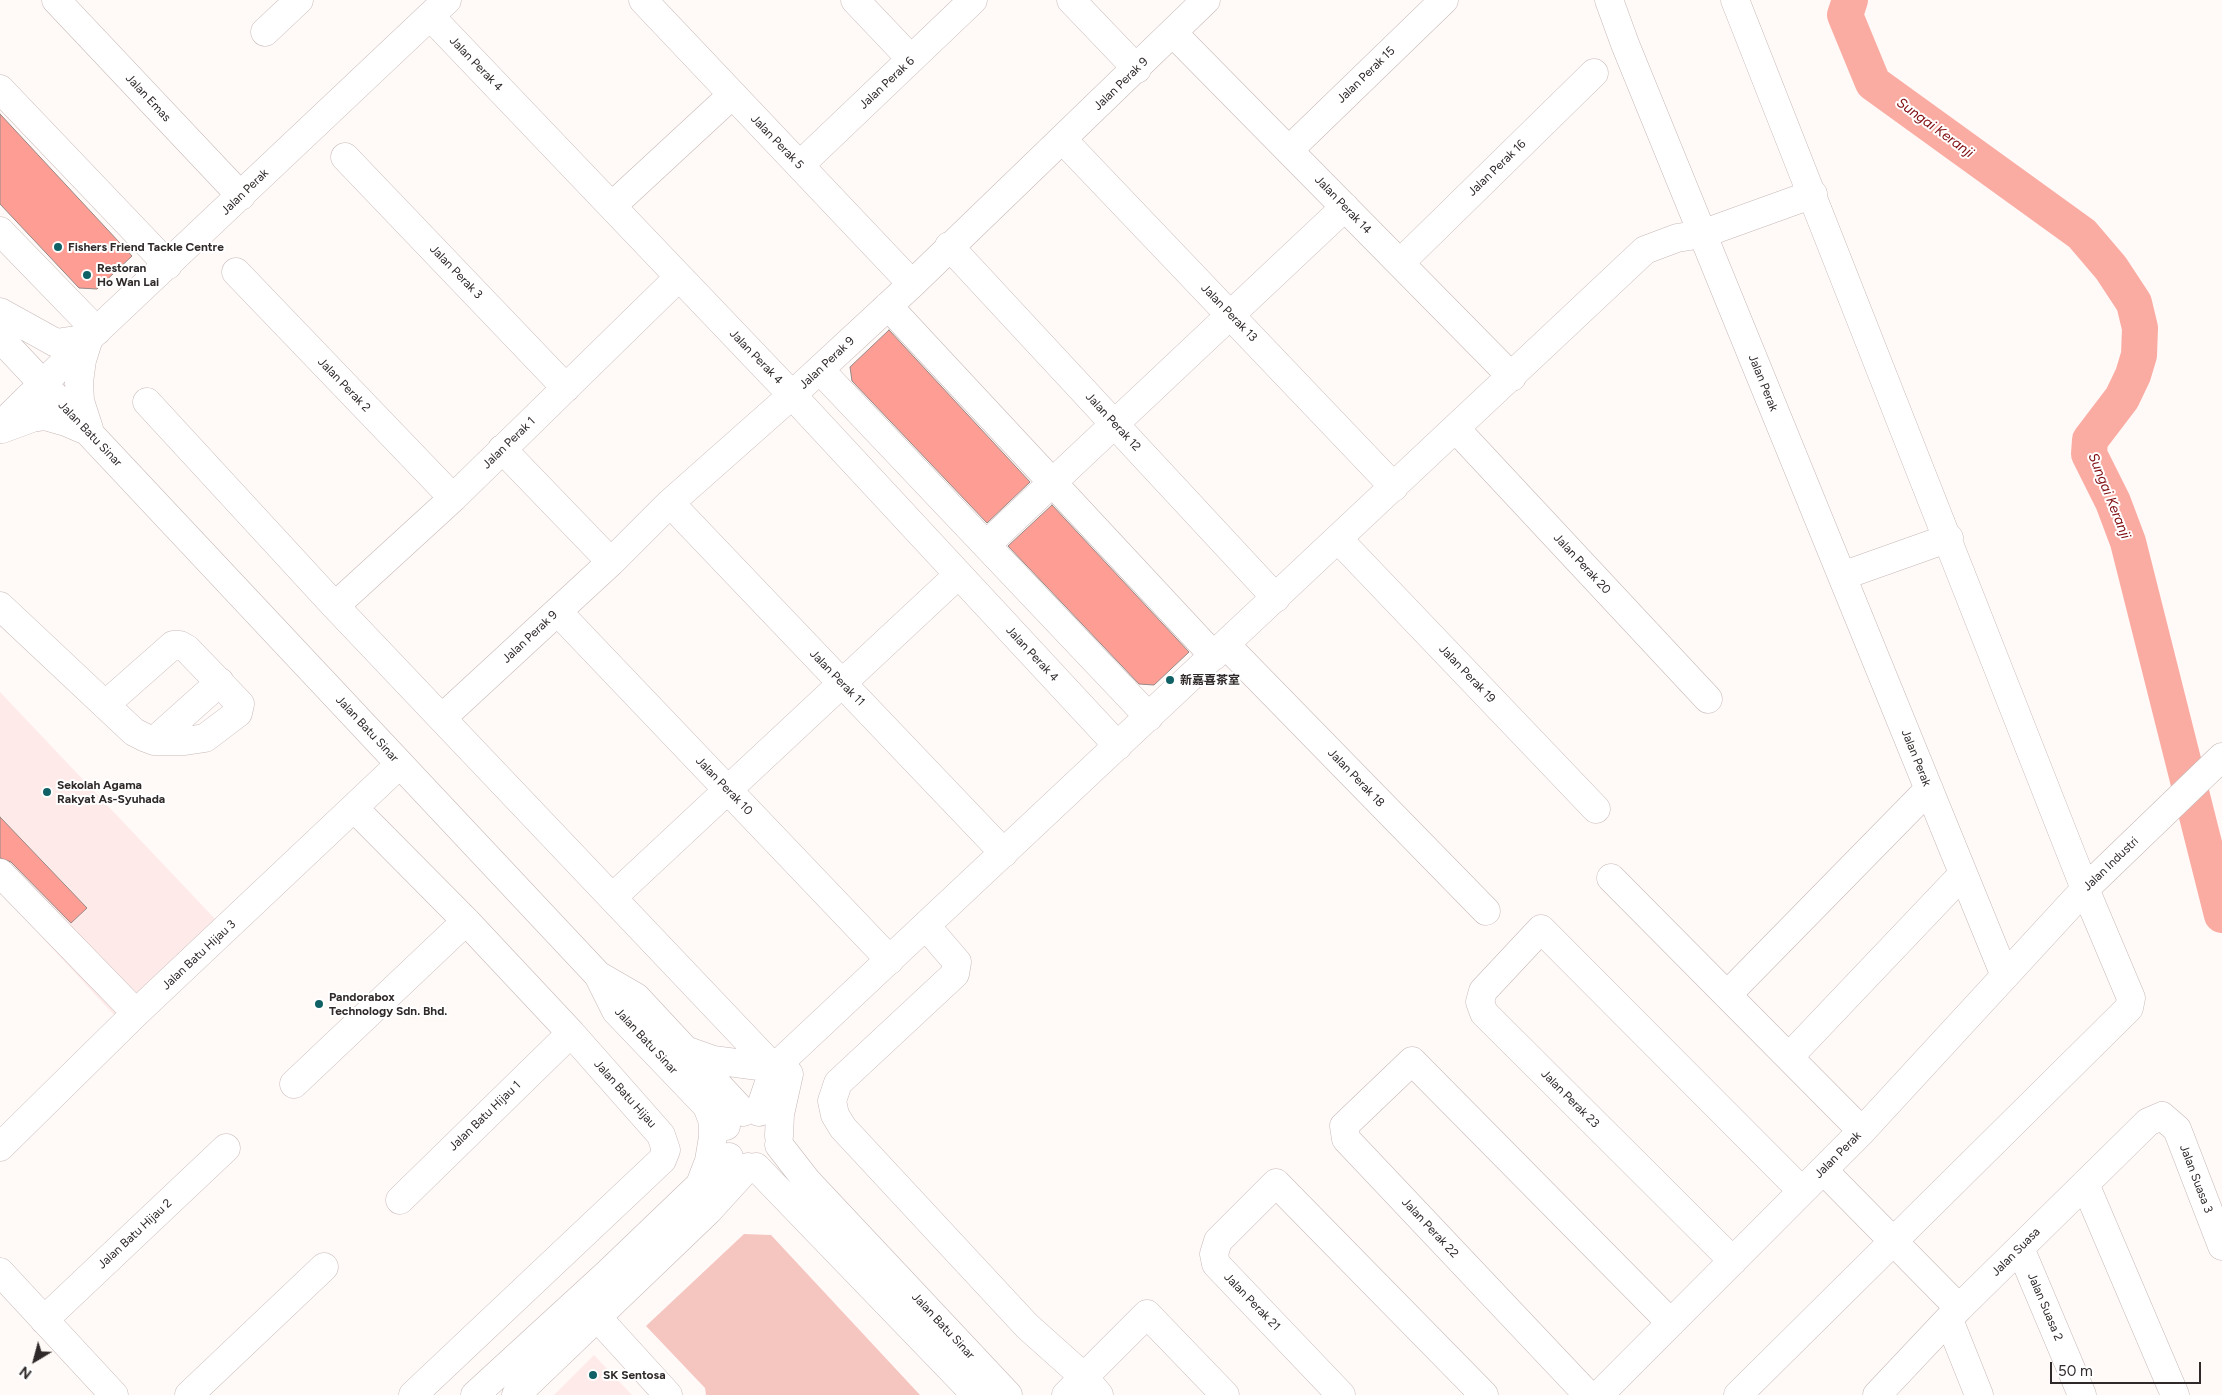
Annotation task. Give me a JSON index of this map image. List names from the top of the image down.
{
  "streets": {
    "street": [
      "Jalan Perak 4",
      "Jalan Perak 15",
      "Jalan Perak 6",
      "Jalan Perak 9",
      "Jalan Emas",
      "Jalan Perak 5",
      "Jalan Perak 16",
      "Jalan Perak",
      "Jalan Perak 14",
      "Jalan Perak 3",
      "Jalan Perak 13",
      "Jalan Perak 2",
      "Jalan Perak 12",
      "Jalan Batu Sinar",
      "Jalan Perak 1",
      "Jalan Perak 20",
      "Jalan Perak 19",
      "Jalan Perak 11",
      "Jalan Perak 18",
      "Jalan Perak 10",
      "Jalan Industri",
      "Jalan Batu Hijau 3",
      "Jalan Batu Hijau",
      "Jalan Perak 23",
      "Jalan Batu Hijau 1",
      "Jalan Suasa 3",
      "Jalan Perak 22",
      "Jalan Batu Hijau 2",
      "Jalan Suasa",
      "Jalan Perak 21",
      "Jalan Suasa 2"
    ]
  },
  "crossings": [
    ["Jalan Perak 4", "Jalan Perak 9"],
    ["Jalan Perak 4", "Jalan Perak"],
    ["Jalan Perak 4", "Jalan Perak 1"],
    ["Jalan Perak 15", "Jalan Perak 14"],
    ["Jalan Perak 6", "Jalan Perak 5"],
    ["Jalan Perak 9", "Jalan Perak 5"],
    ["Jalan Perak 9", "Jalan Perak 14"],
    ["Jalan Perak 9", "Jalan Perak 13"],
    ["Jalan Perak 9", "Jalan Perak 12"],
    ["Jalan Perak 9", "Jalan Perak 11"],
    ["Jalan Perak 9", "Jalan Perak 18"],
    ["Jalan Perak 9", "Jalan Perak 10"],
    ["Jalan Emas", "Jalan Perak"],
    ["Jalan Perak 16", "Jalan Perak 14"],
    ["Jalan Perak", "Jalan Batu Sinar"],
    ["Jalan Perak", "Jalan Industri"],
    ["Jalan Perak", "Jalan Perak 23"],
    ["Jalan Perak", "Jalan Perak 22"],
    ["Jalan Perak 3", "Jalan Perak 1"],
    ["Jalan Perak 2", "Jalan Perak 1"],
    ["Jalan Batu Sinar", "Jalan Batu Hijau 3"],
    ["Jalan Batu Hijau 3", "Jalan Batu Hijau"],
    ["Jalan Batu Hijau", "Jalan Batu Hijau 1"],
    ["Jalan Suasa 3", "Jalan Suasa"],
    ["Jalan Suasa", "Jalan Suasa 2"]
  ],
  "water": ["Sungai Keranji"],
  "places": [
    "Fishers Friend Tackle Centre",
    "Restoran Ho Wan Lai",
    "新嘉喜茶室",
    "Sekolah Agama Rakyat As-Syuhada",
    "Pandorabox Technology Sdn. Bhd.",
    "SK Sentosa"
  ],
  "scale_bar": "50 m",
  "north": "bottom left"
}
